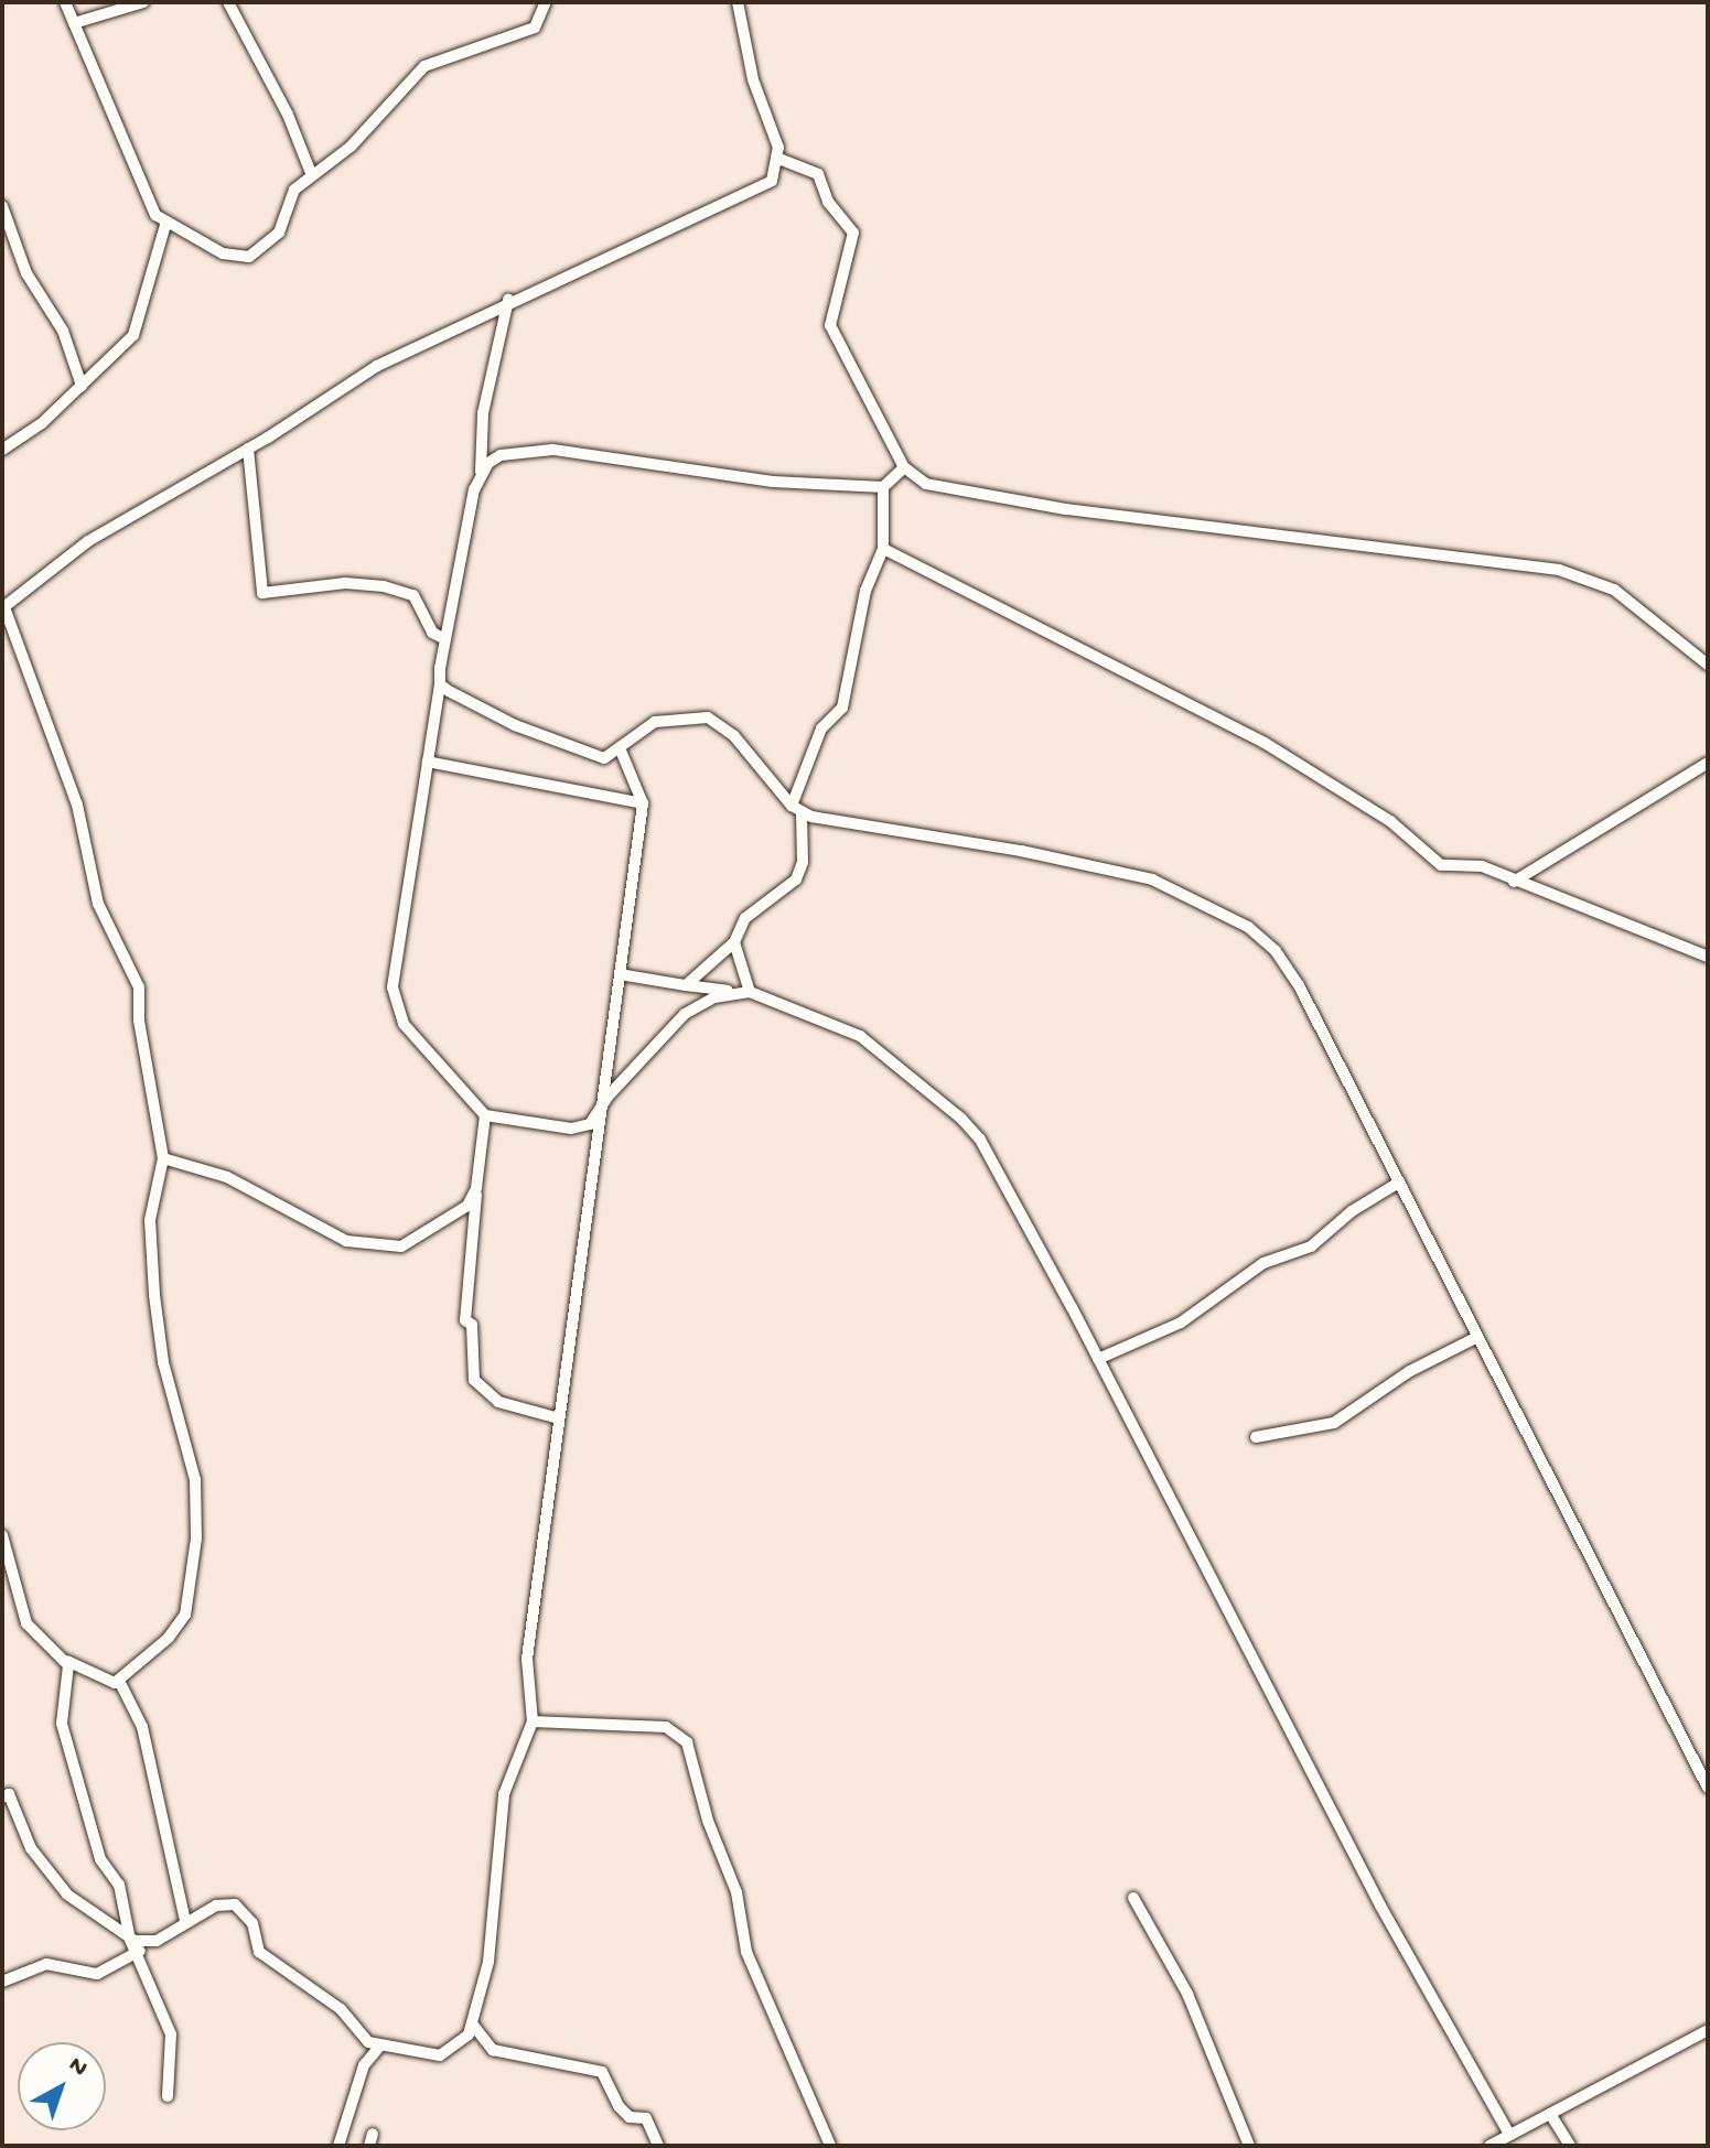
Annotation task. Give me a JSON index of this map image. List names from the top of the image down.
{
  "north": "top right"
}
